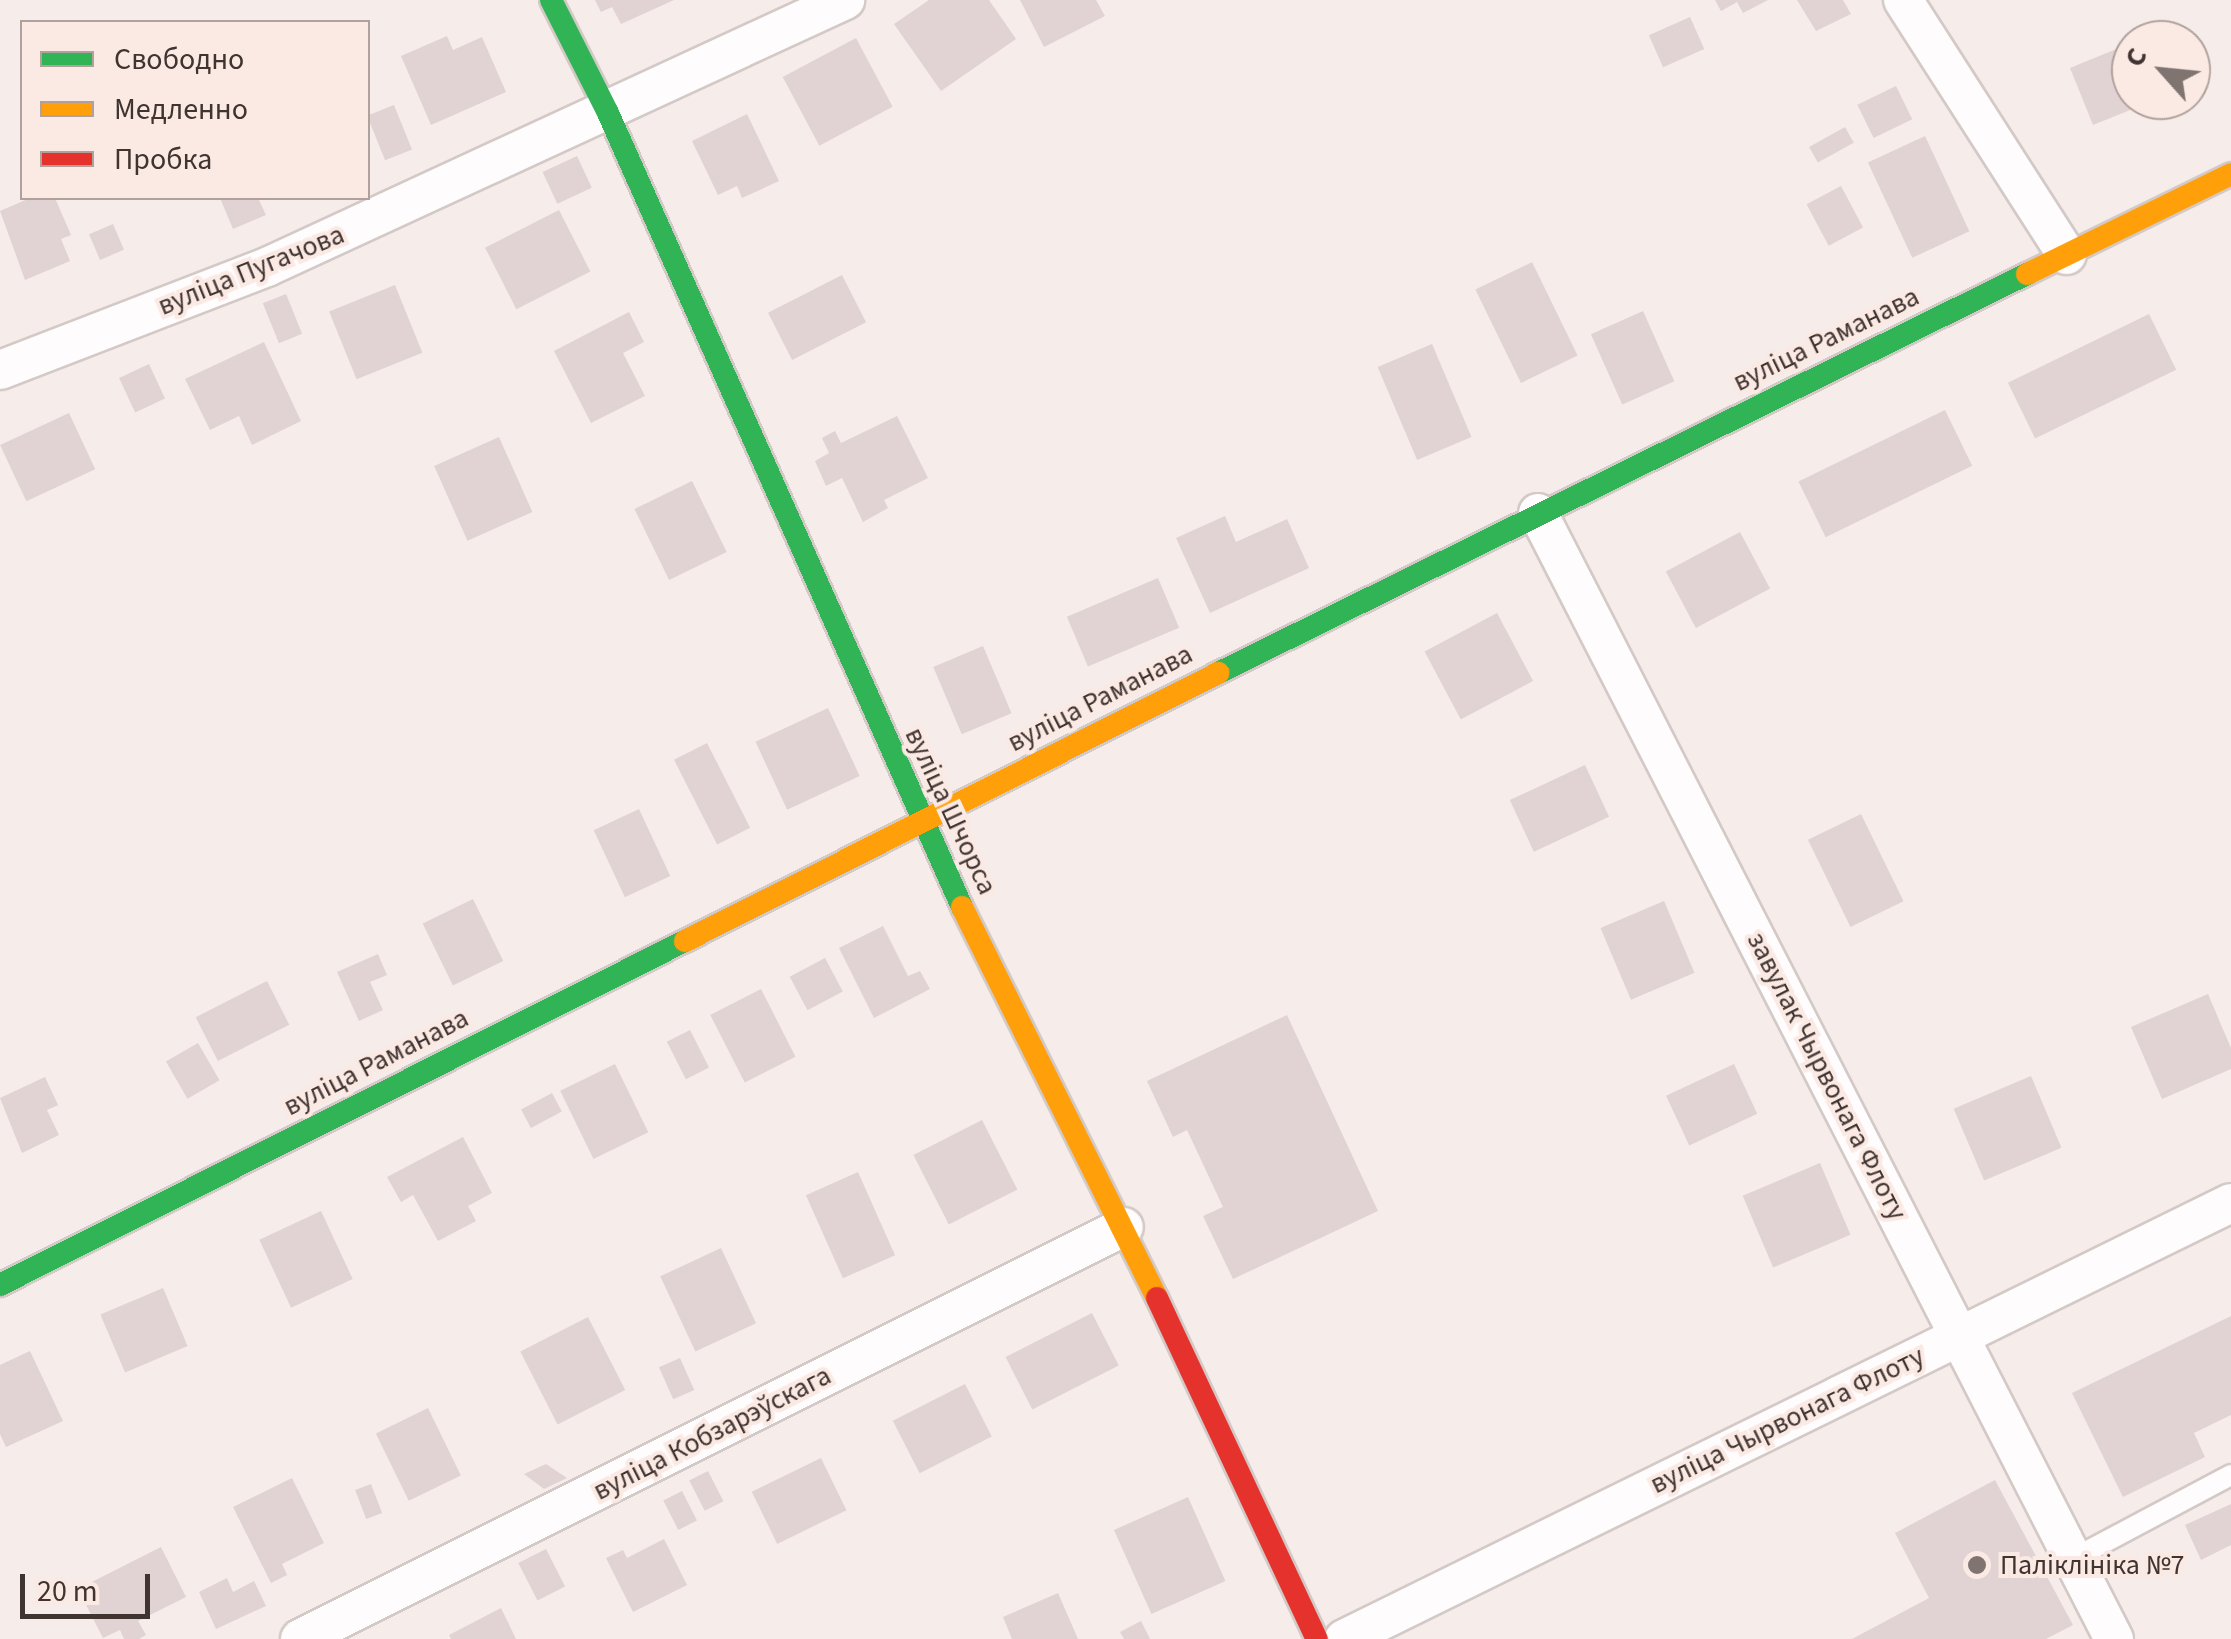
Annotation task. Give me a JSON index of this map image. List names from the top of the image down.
{
  "streets": {
    "main road": ["вуліца Раманава", "вуліца Шчорса"],
    "street": [
      "вуліца Пугачова",
      "завулак Чырвонага Флоту",
      "вуліца Чырвонага Флоту",
      "вуліца Кобзарэўскага"
    ]
  },
  "crossings": [
    ["вуліца Пугачова", "вуліца Шчорса"],
    ["вуліца Раманава", "вуліца Шчорса"],
    ["вуліца Раманава", "завулак Чырвонага Флоту"],
    ["вуліца Шчорса", "вуліца Кобзарэўскага"],
    ["завулак Чырвонага Флоту", "вуліца Чырвонага Флоту"]
  ],
  "places": ["Паліклініка №7"],
  "legend": ["Свободно", "Медленно", "Пробка"],
  "scale_bar": "20 m",
  "north": "top left"
}
